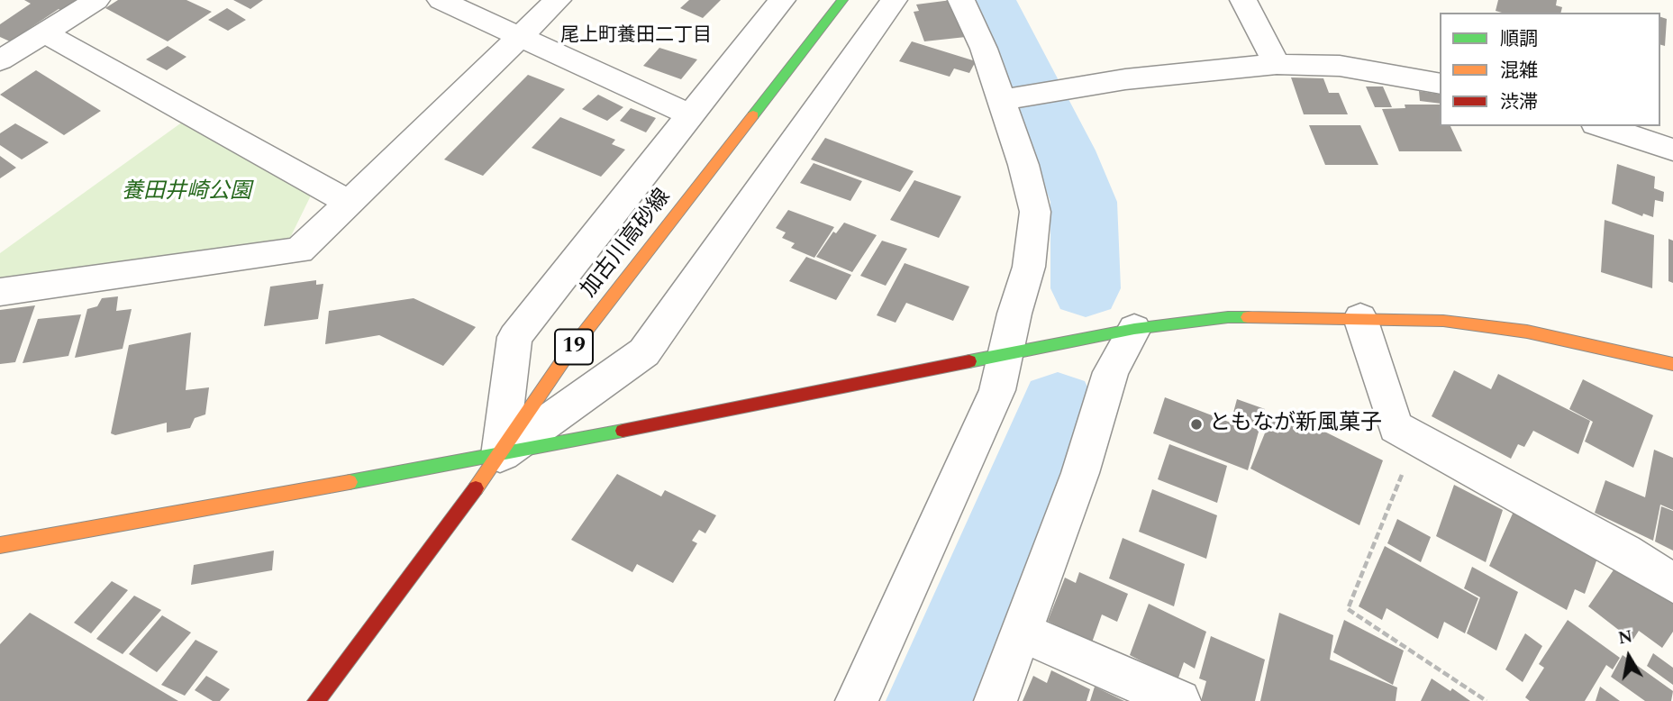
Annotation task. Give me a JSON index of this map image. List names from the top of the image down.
{
  "streets": {
    "street": ["加古川高砂線", "19"]
  },
  "districts": ["尾上町養田二丁目"],
  "parks": ["養田井崎公園"],
  "places": ["ともなが新風菓子"],
  "legend": ["順調", "混雑", "渋滞"],
  "north": "top"
}
